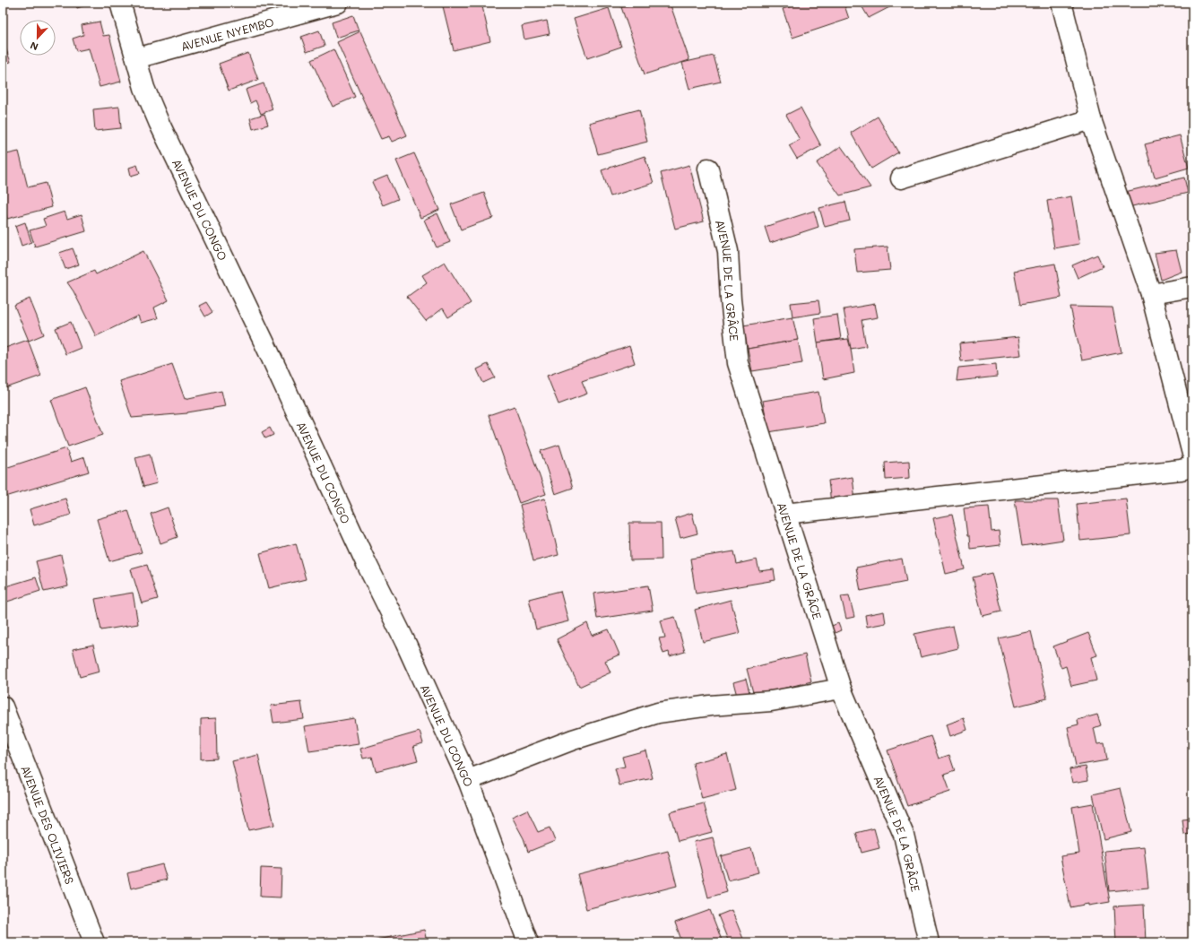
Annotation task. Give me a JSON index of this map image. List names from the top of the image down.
{
  "streets": {
    "street": [
      "AVENUE NYEMBO",
      "AVENUE DU CONGO",
      "AVENUE DE LA GRÂCE",
      "AVENUE DES OLIVIERS"
    ]
  },
  "crossings": [
    ["AVENUE NYEMBO", "AVENUE DU CONGO"]
  ],
  "north": "bottom"
}
